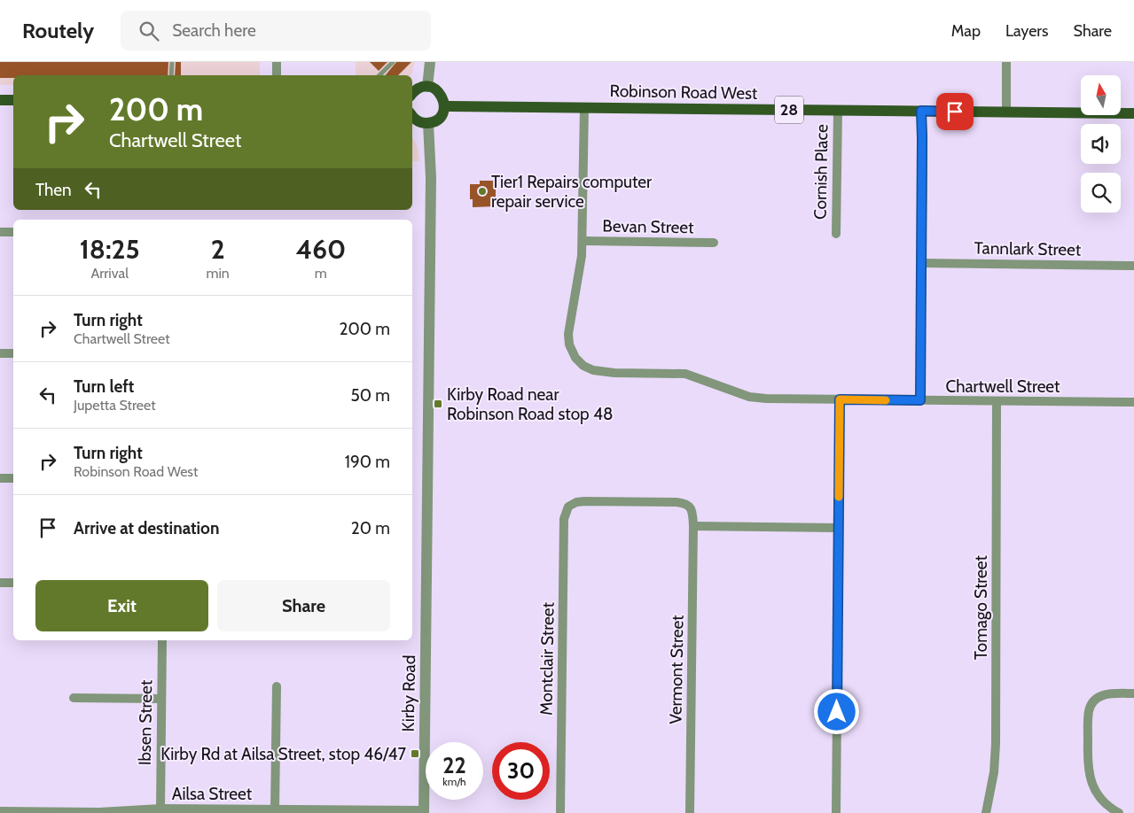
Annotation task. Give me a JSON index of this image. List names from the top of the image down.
{
  "streets": {
    "main road": ["Robinson Road West", "28"],
    "street": [
      "Cornish Place",
      "Bevan Street",
      "Tannlark Street",
      "Chartwell Street",
      "Tomago Street",
      "Montclair Street",
      "Vermont Street",
      "Kirby Road",
      "Ibsen Street",
      "Ailsa Street"
    ]
  },
  "crossings": [
    ["Robinson Road West", "Cornish Place"],
    ["Robinson Road West", "Chartwell Street"],
    ["Bevan Street", "Chartwell Street"],
    ["Chartwell Street", "Tomago Street"],
    ["Montclair Street", "Vermont Street"],
    ["Kirby Road", "Ailsa Street"],
    ["Ibsen Street", "Ailsa Street"]
  ],
  "places": {
    "other": ["Tier1 Repairs computer repair service"],
    "transit": ["Kirby Road near Robinson Road stop 48", "Kirby Rd at Ailsa Street, stop 46/47"]
  },
  "north": "top",
  "page": {
    "header": "Routely",
    "search": "Search here",
    "nav": ["Map", "Layers", "Share"],
    "turn": ["200 m", "Chartwell Street"],
    "then": "Then",
    "eta": [
      "18:25",
      "Arrival",
      "2",
      "min",
      "460",
      "m"
    ],
    "list": [
      {
        "name": "Turn right",
        "note": "Chartwell Street",
        "value": "200 m"
      },
      {
        "name": "Turn left",
        "note": "Jupetta Street",
        "value": "50 m"
      },
      {
        "name": "Turn right",
        "note": "Robinson Road West",
        "value": "190 m"
      },
      {
        "name": "Arrive at destination",
        "value": "20 m"
      }
    ],
    "buttons": ["Exit", "Share"],
    "speed": "22 km/h",
    "limit": "30"
  }
}
